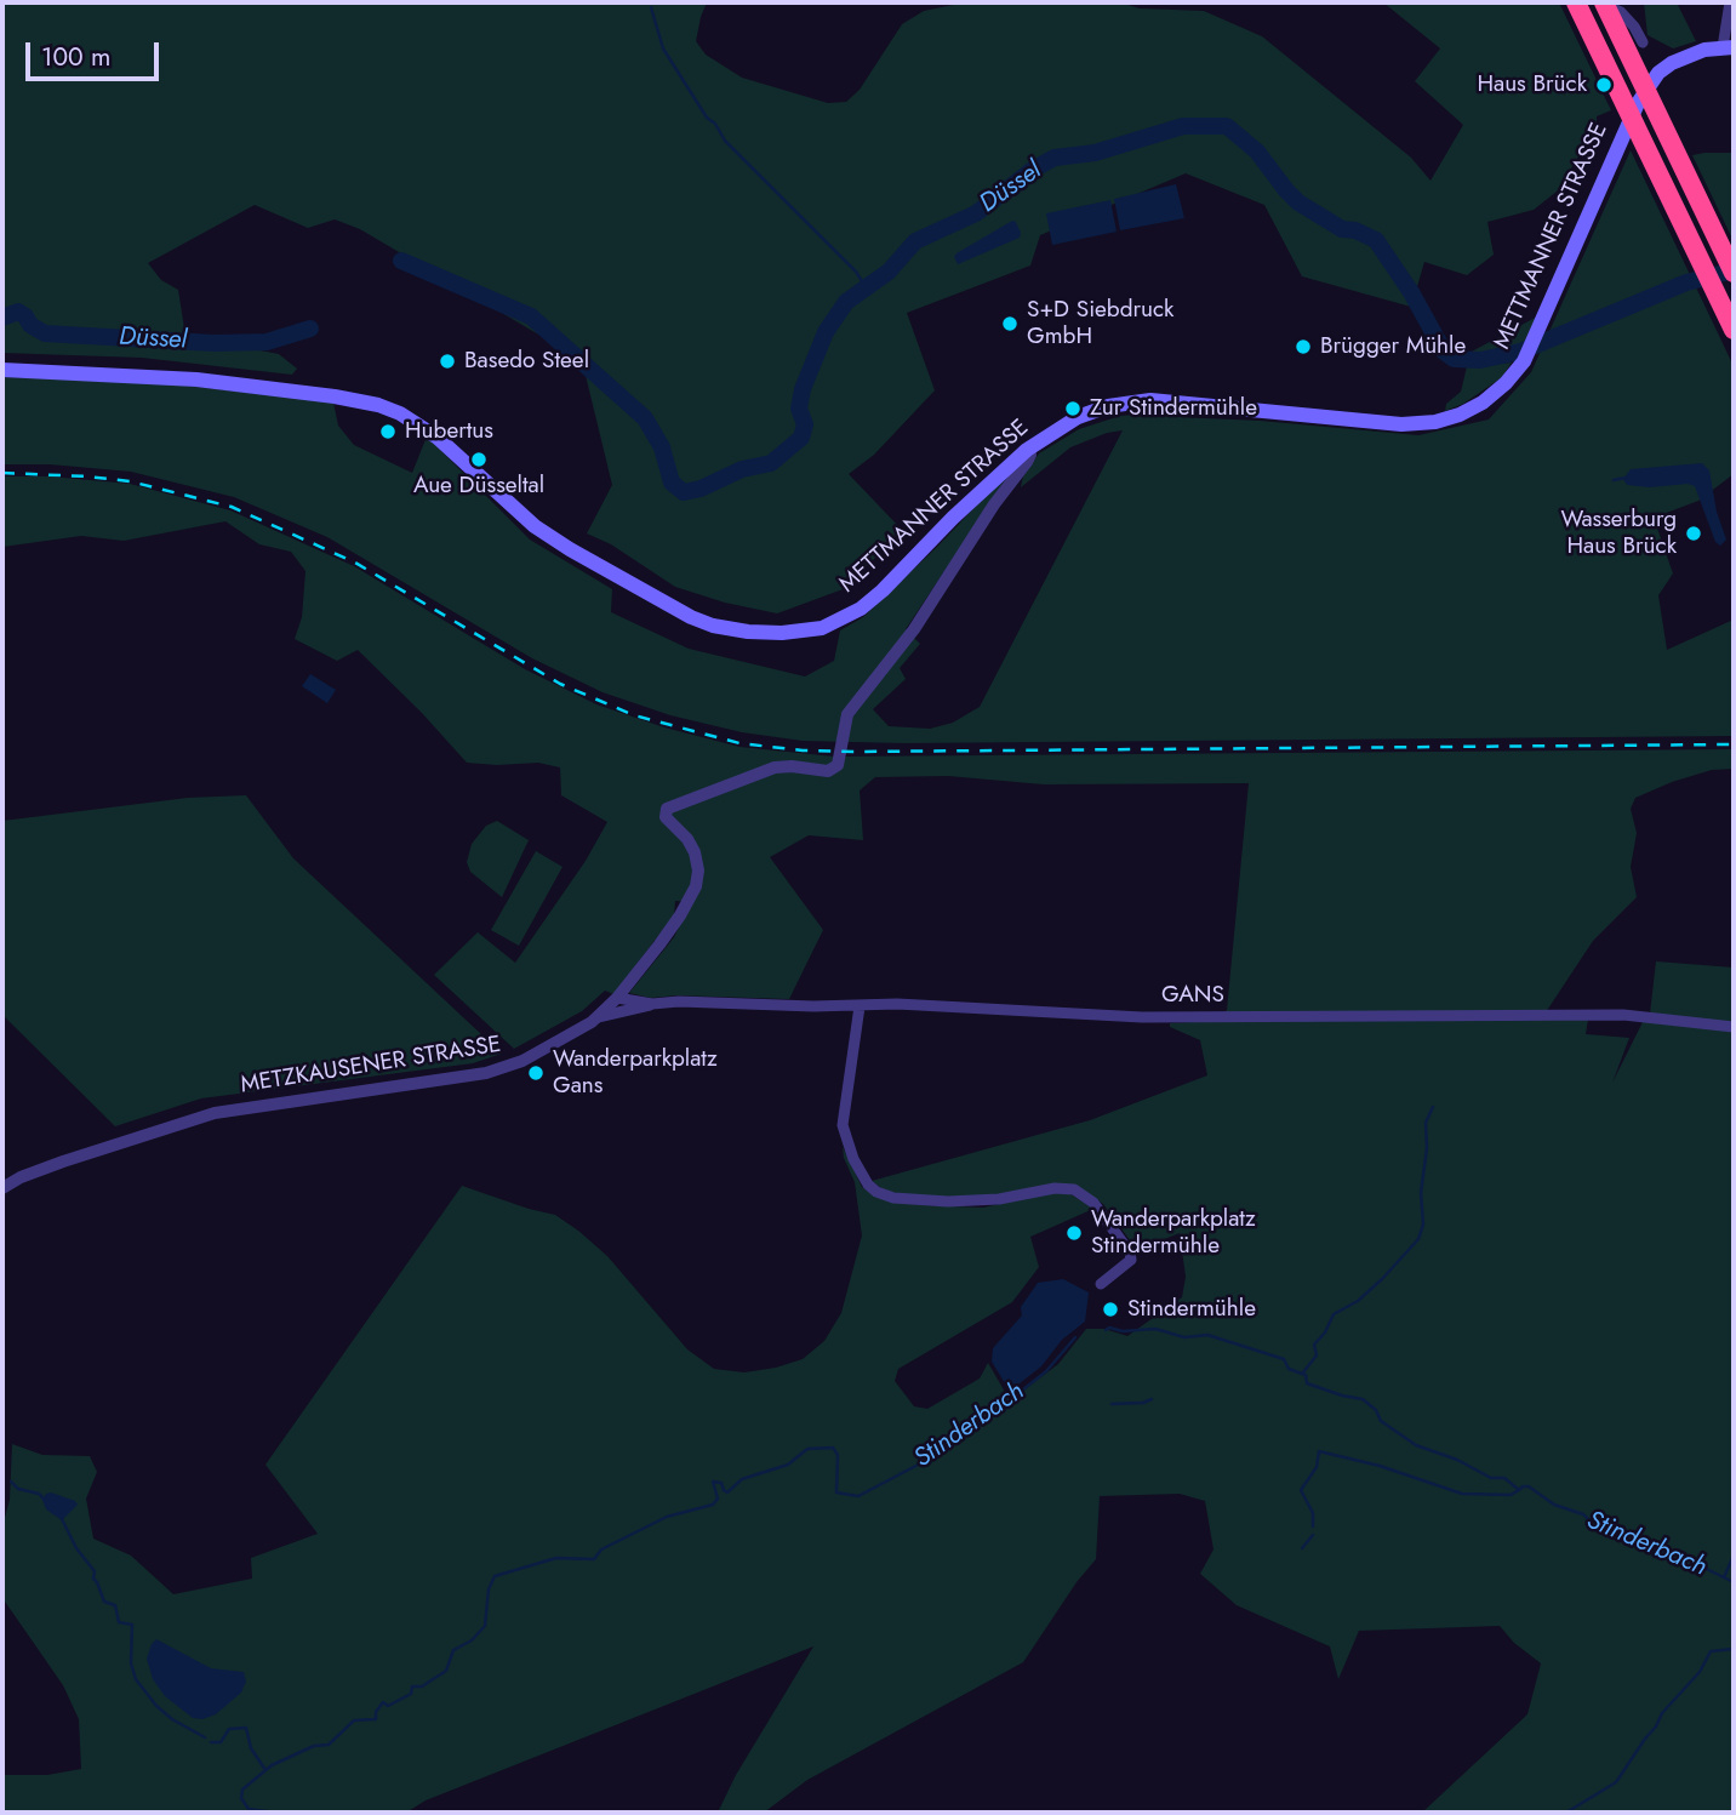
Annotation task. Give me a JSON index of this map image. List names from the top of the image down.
{
  "streets": {
    "main road": ["METTMANNER STRASSE"],
    "street": ["GANS", "METZKAUSENER STRASSE"]
  },
  "crossings": [
    ["METTMANNER STRASSE", "METZKAUSENER STRASSE"],
    ["GANS", "METZKAUSENER STRASSE"]
  ],
  "water": ["Düssel", "Stinderbach"],
  "places": [
    "Haus Brück",
    "S+D Siebdruck GmbH",
    "Brügger Mühle",
    "Basedo Steel",
    "Zur Stindermühle",
    "Hubertus",
    "Aue Düsseltal",
    "Wasserburg Haus Brück",
    "Wanderparkplatz Gans",
    "Wanderparkplatz Stindermühle",
    "Stindermühle"
  ],
  "scale_bar": "100 m"
}
